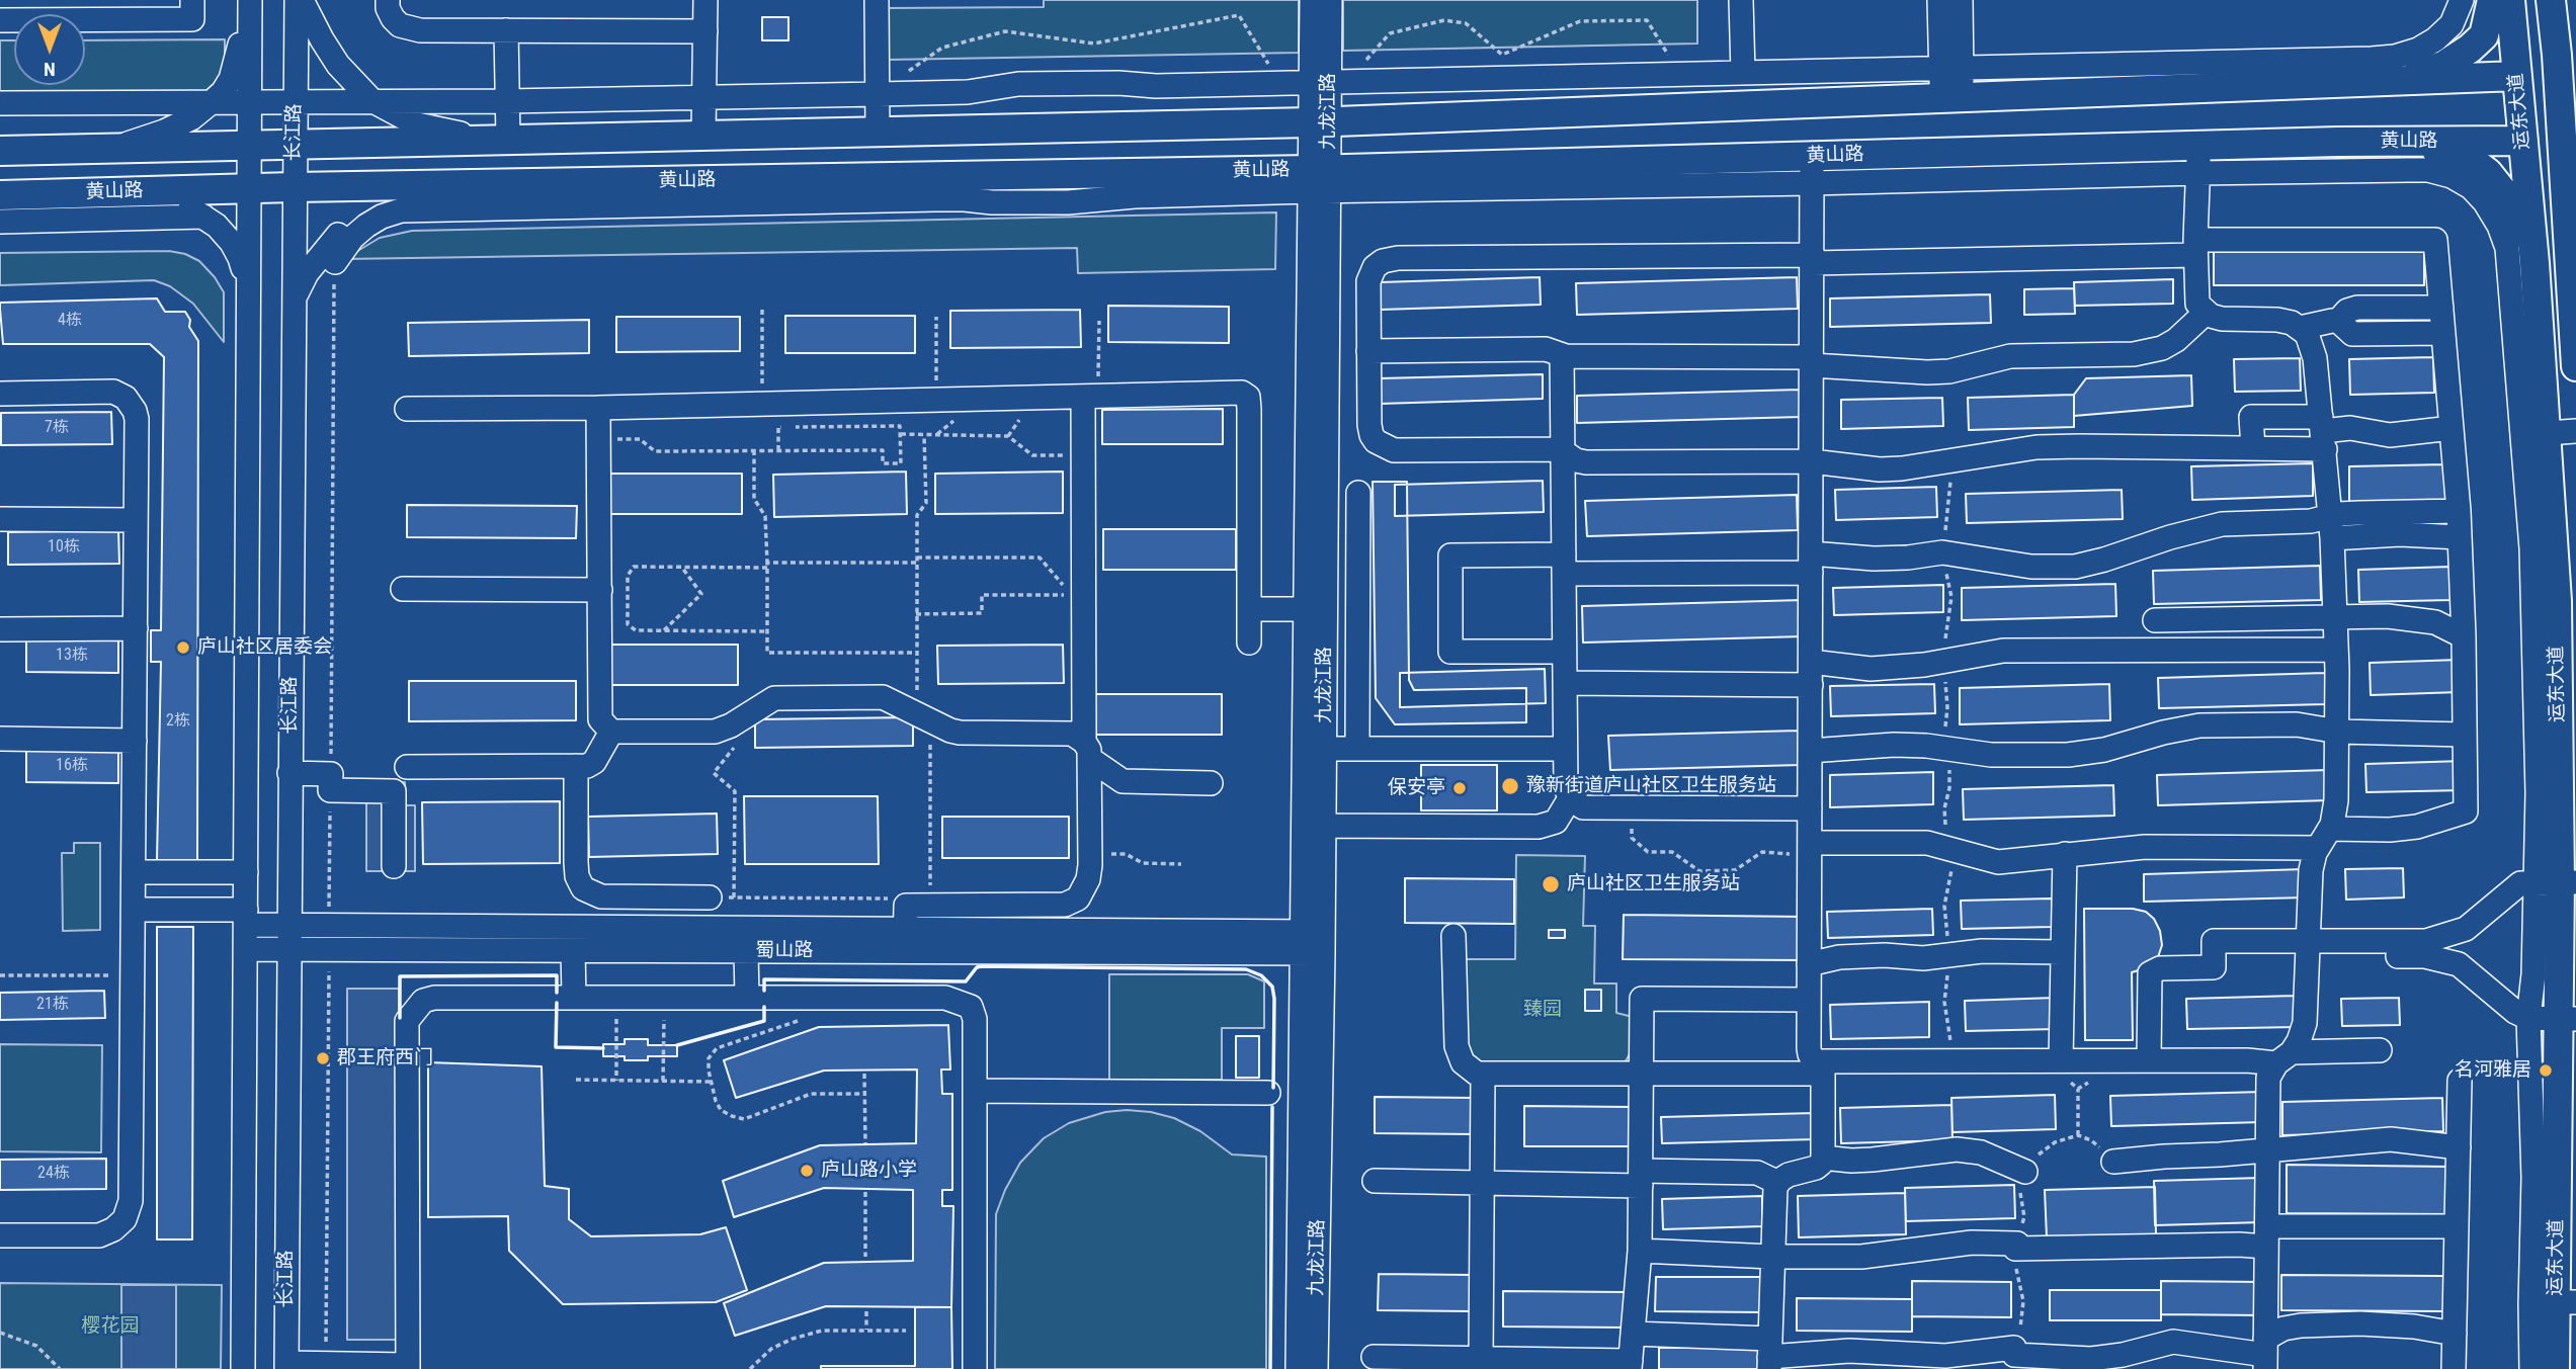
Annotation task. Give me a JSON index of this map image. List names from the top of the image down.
{
  "streets": {
    "main road": ["运东大道", "黄山路"],
    "street": ["九龙江路", "长江路", "蜀山路"]
  },
  "crossings": [
    ["九龙江路", "黄山路"],
    ["九龙江路", "蜀山路"],
    ["运东大道", "黄山路"],
    ["长江路", "黄山路"],
    ["长江路", "蜀山路"]
  ],
  "parks": ["臻园", "樱花园"],
  "places": [
    "庐山社区居委会",
    "豫新街道庐山社区卫生服务站",
    "保安亭",
    "庐山社区卫生服务站",
    "郡王府西门",
    "名河雅居",
    "庐山路小学"
  ],
  "house_numbers": [
    "4栋",
    "7栋",
    "10栋",
    "13栋",
    "2栋",
    "16栋",
    "21栋",
    "24栋"
  ],
  "north": "bottom"
}
